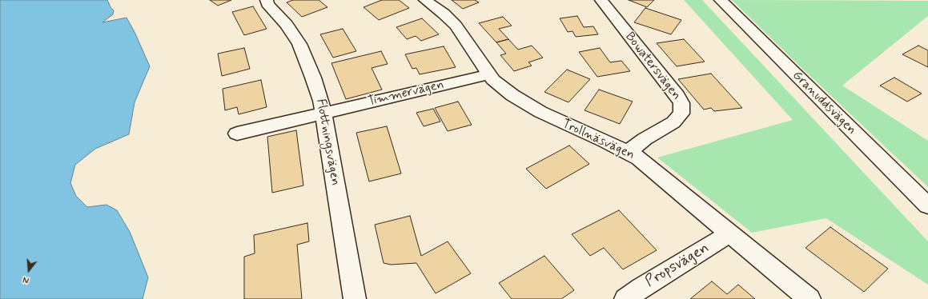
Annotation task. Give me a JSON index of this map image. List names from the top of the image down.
{
  "streets": {
    "street": [
      "Bowatersvägen",
      "Timmervägen",
      "Granuddsvägen",
      "Trollnäsvägen",
      "Flottningsvägen",
      "Propsvägen"
    ]
  },
  "crossings": [
    ["Bowatersvägen", "Trollnäsvägen"],
    ["Timmervägen", "Trollnäsvägen"],
    ["Timmervägen", "Flottningsvägen"],
    ["Trollnäsvägen", "Propsvägen"]
  ],
  "north": "bottom"
}
